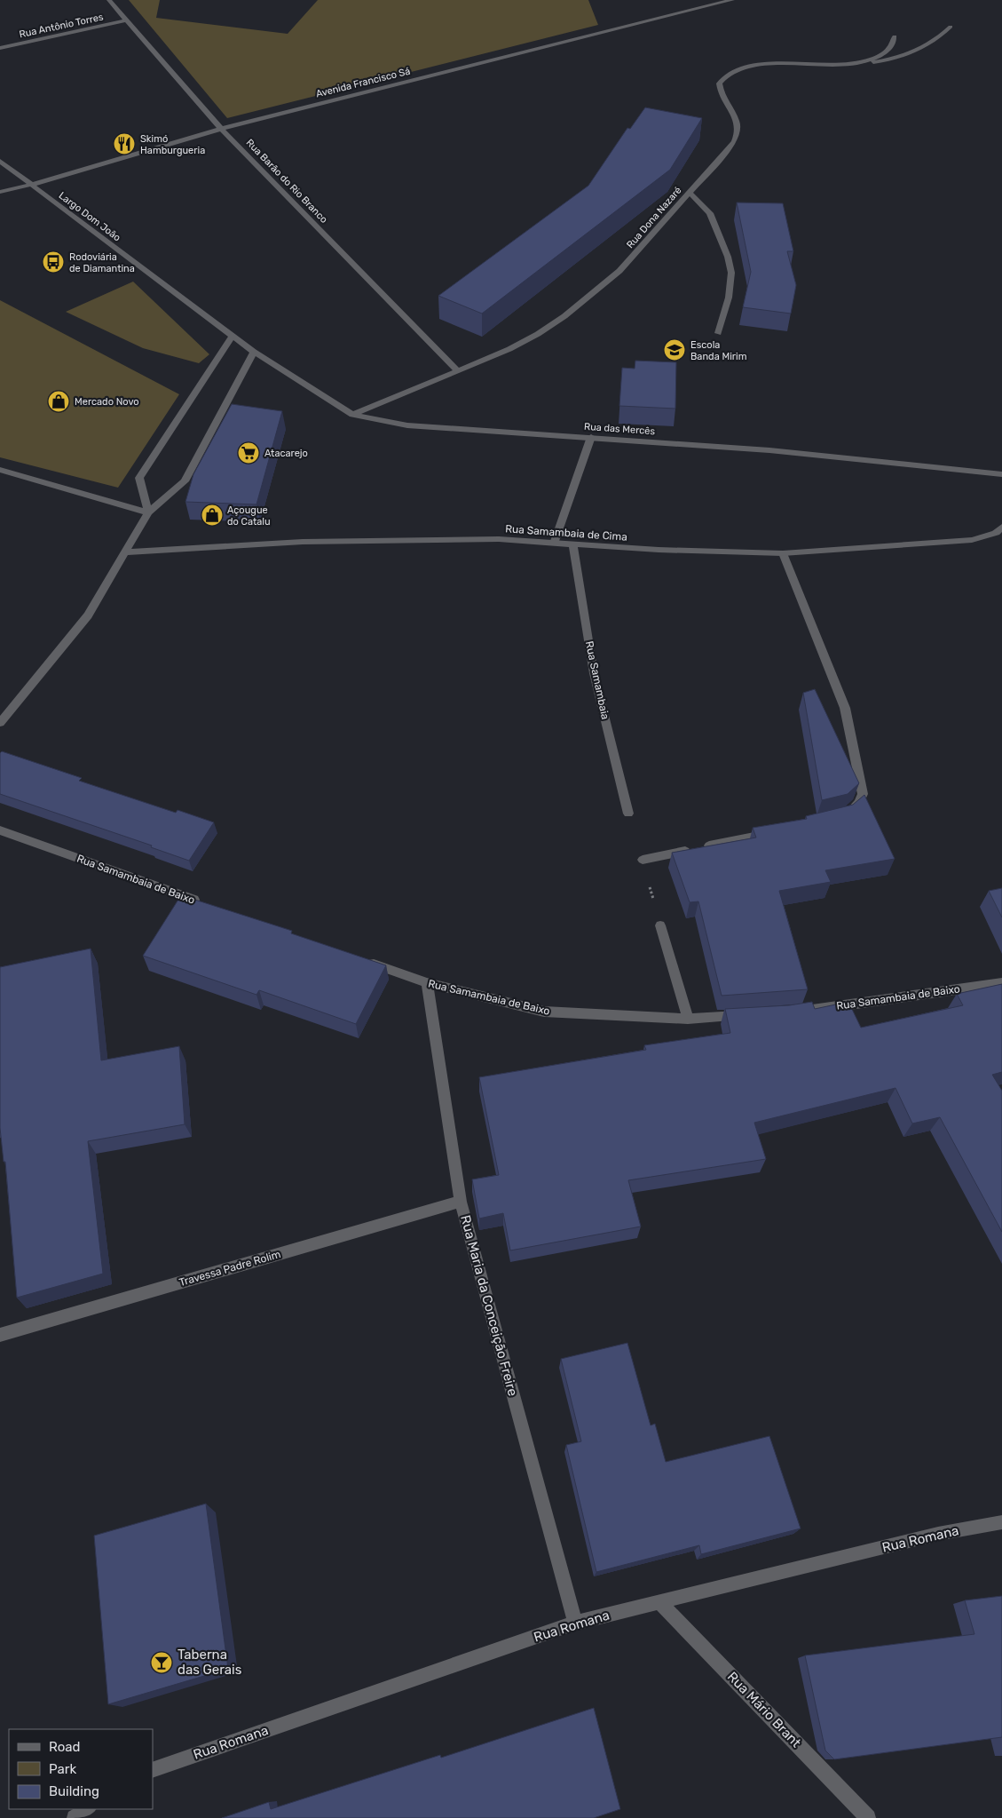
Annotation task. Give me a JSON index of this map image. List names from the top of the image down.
{
  "streets": {
    "street": [
      "Rua Antônio Torres",
      "Avenida Francisco Sá",
      "Rua Barão do Rio Branco",
      "Largo Dom João",
      "Rua Dona Nazaré",
      "Rua das Mercês",
      "Rua Samambaia de Cima",
      "Rua Samambaia",
      "Rua Samambaia de Baixo",
      "Travessa Padre Rolim",
      "Rua Maria da Conceição Freire",
      "Rua Romana",
      "Rua Mário Brant"
    ]
  },
  "crossings": [
    ["Rua Antônio Torres", "Rua Barão do Rio Branco"],
    ["Avenida Francisco Sá", "Rua Barão do Rio Branco"],
    ["Avenida Francisco Sá", "Largo Dom João"],
    ["Rua Barão do Rio Branco", "Rua Dona Nazaré"],
    ["Largo Dom João", "Rua das Mercês"],
    ["Rua Dona Nazaré", "Rua das Mercês"],
    ["Rua Samambaia de Cima", "Rua Samambaia"],
    ["Rua Samambaia de Baixo", "Rua Maria da Conceição Freire"],
    ["Travessa Padre Rolim", "Rua Maria da Conceição Freire"],
    ["Rua Maria da Conceição Freire", "Rua Romana"],
    ["Rua Romana", "Rua Mário Brant"]
  ],
  "places": {
    "restaurant": ["Skimó Hamburgueria"],
    "bus stop": ["Rodoviária de Diamantina"],
    "school or university": ["Escola Banda Mirim"],
    "shop": ["Mercado Novo", "Açougue do Catalu"],
    "supermarket": ["Atacarejo"],
    "bar": ["Taberna das Gerais"]
  },
  "legend": ["Road", "Park", "Building"]
}
